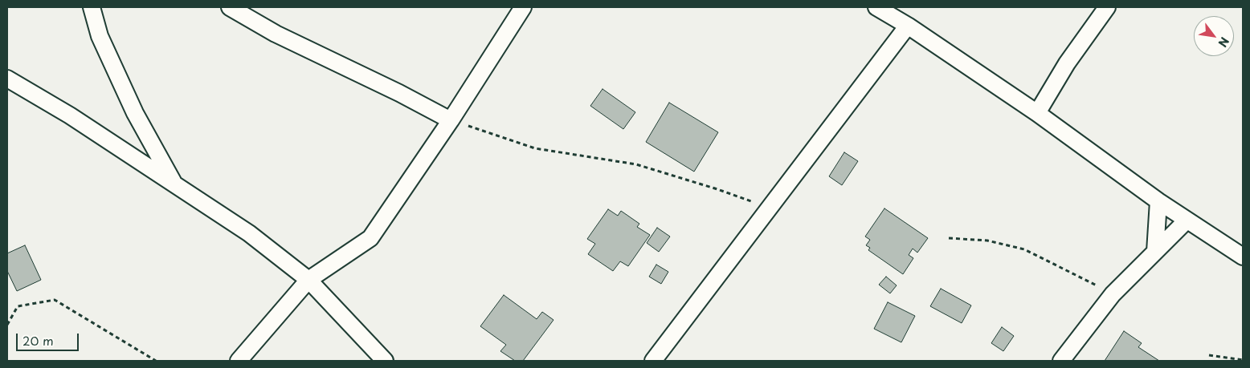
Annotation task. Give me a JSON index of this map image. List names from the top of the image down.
{
  "scale_bar": "20 m",
  "north": "bottom right"
}
